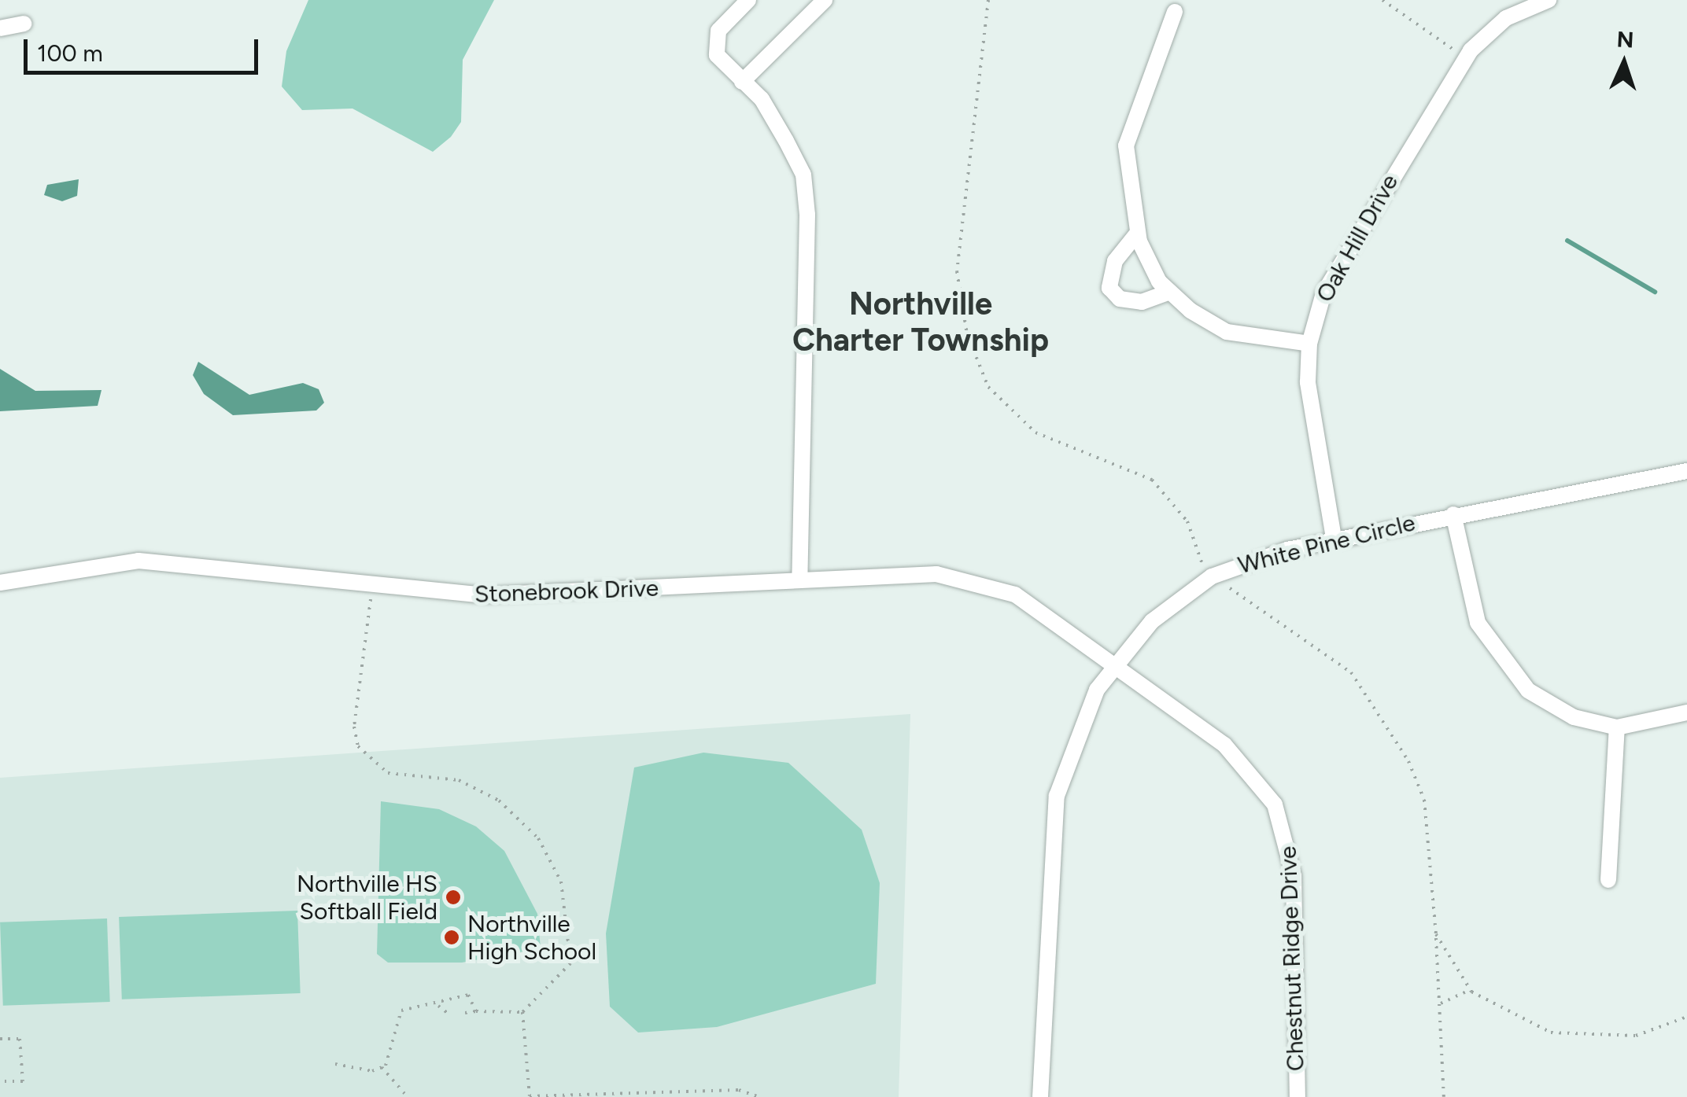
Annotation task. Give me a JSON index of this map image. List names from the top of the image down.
{
  "streets": {
    "street": [
      "Oak Hill Drive",
      "White Pine Circle",
      "Stonebrook Drive",
      "Chestnut Ridge Drive"
    ]
  },
  "crossings": [
    ["Oak Hill Drive", "White Pine Circle"],
    ["White Pine Circle", "Stonebrook Drive"],
    ["White Pine Circle", "Chestnut Ridge Drive"],
    ["Stonebrook Drive", "Chestnut Ridge Drive"]
  ],
  "districts": ["Northville Charter Township"],
  "places": ["Northville HS Softball Field", "Northville High School"],
  "scale_bar": "100 m",
  "north": "top"
}
